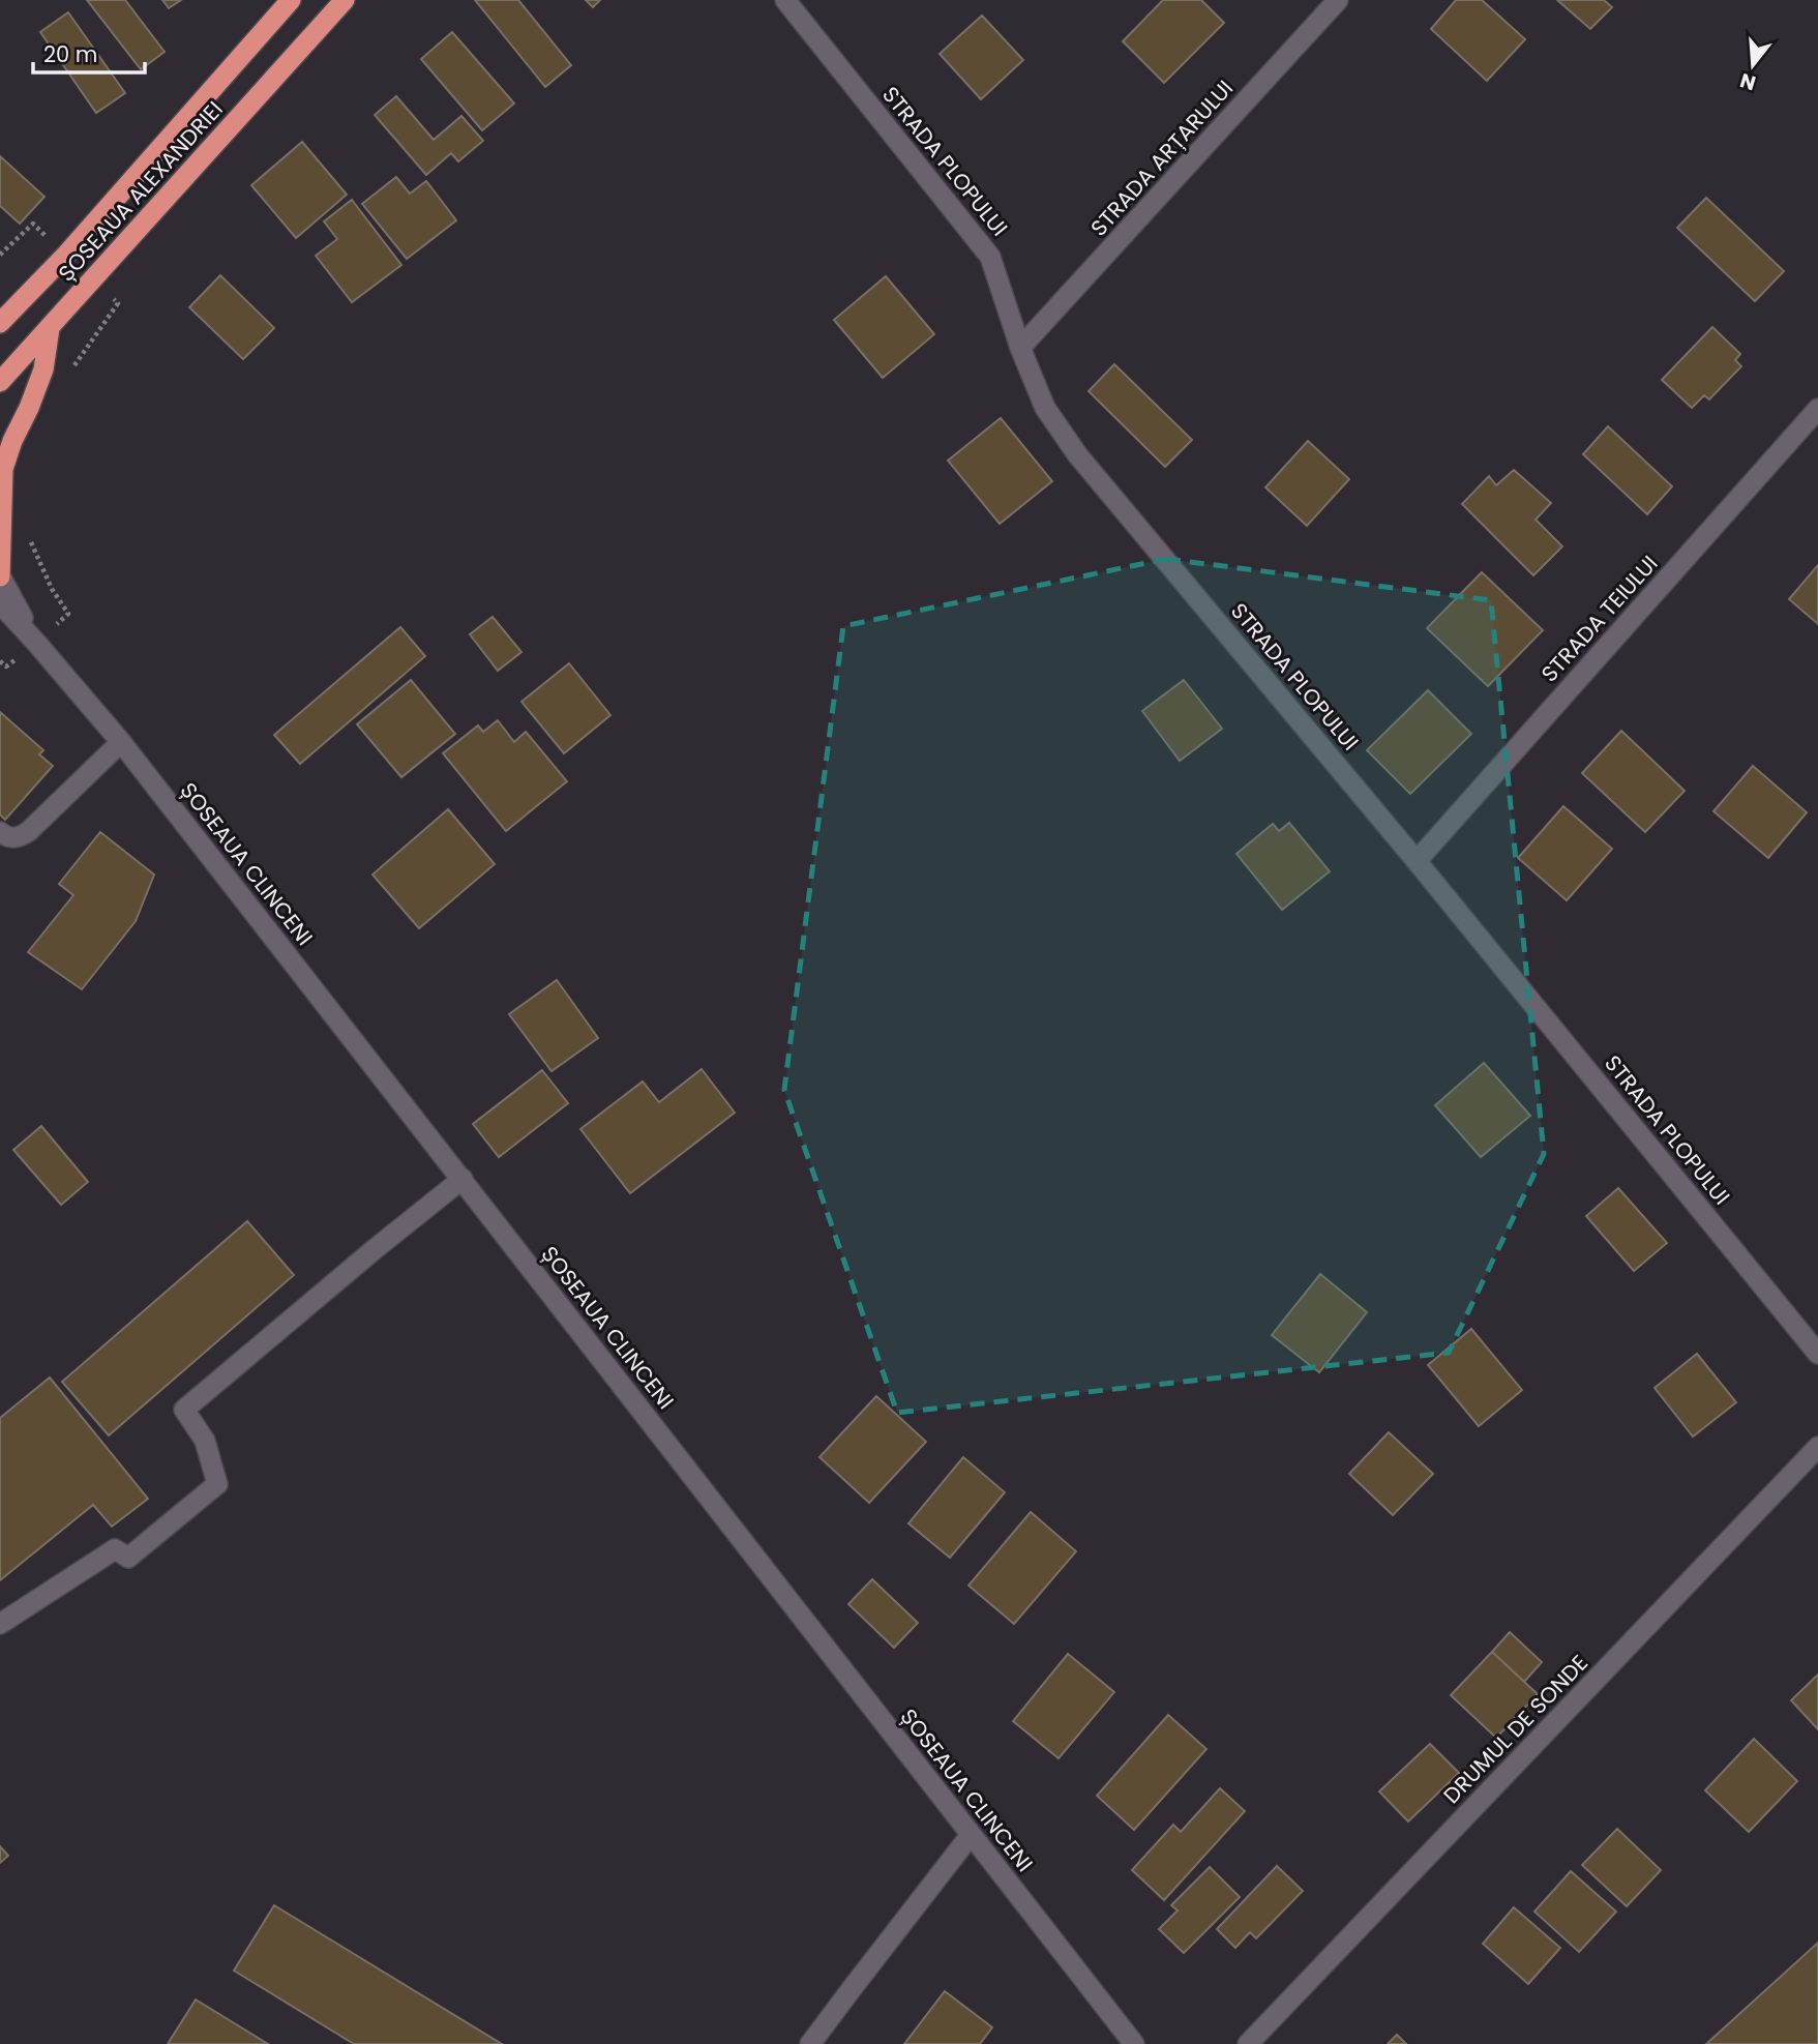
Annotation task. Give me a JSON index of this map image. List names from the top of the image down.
{
  "streets": {
    "highway": ["ȘOSEAUA ALEXANDRIEI"],
    "street": [
      "STRADA ARȚARULUI",
      "STRADA PLOPULUI",
      "STRADA TEIULUI",
      "ȘOSEAUA CLINCENI",
      "DRUMUL DE SONDE"
    ]
  },
  "crossings": [
    ["STRADA ARȚARULUI", "STRADA PLOPULUI"],
    ["STRADA PLOPULUI", "STRADA TEIULUI"]
  ],
  "scale_bar": "20 m",
  "north": "bottom"
}
